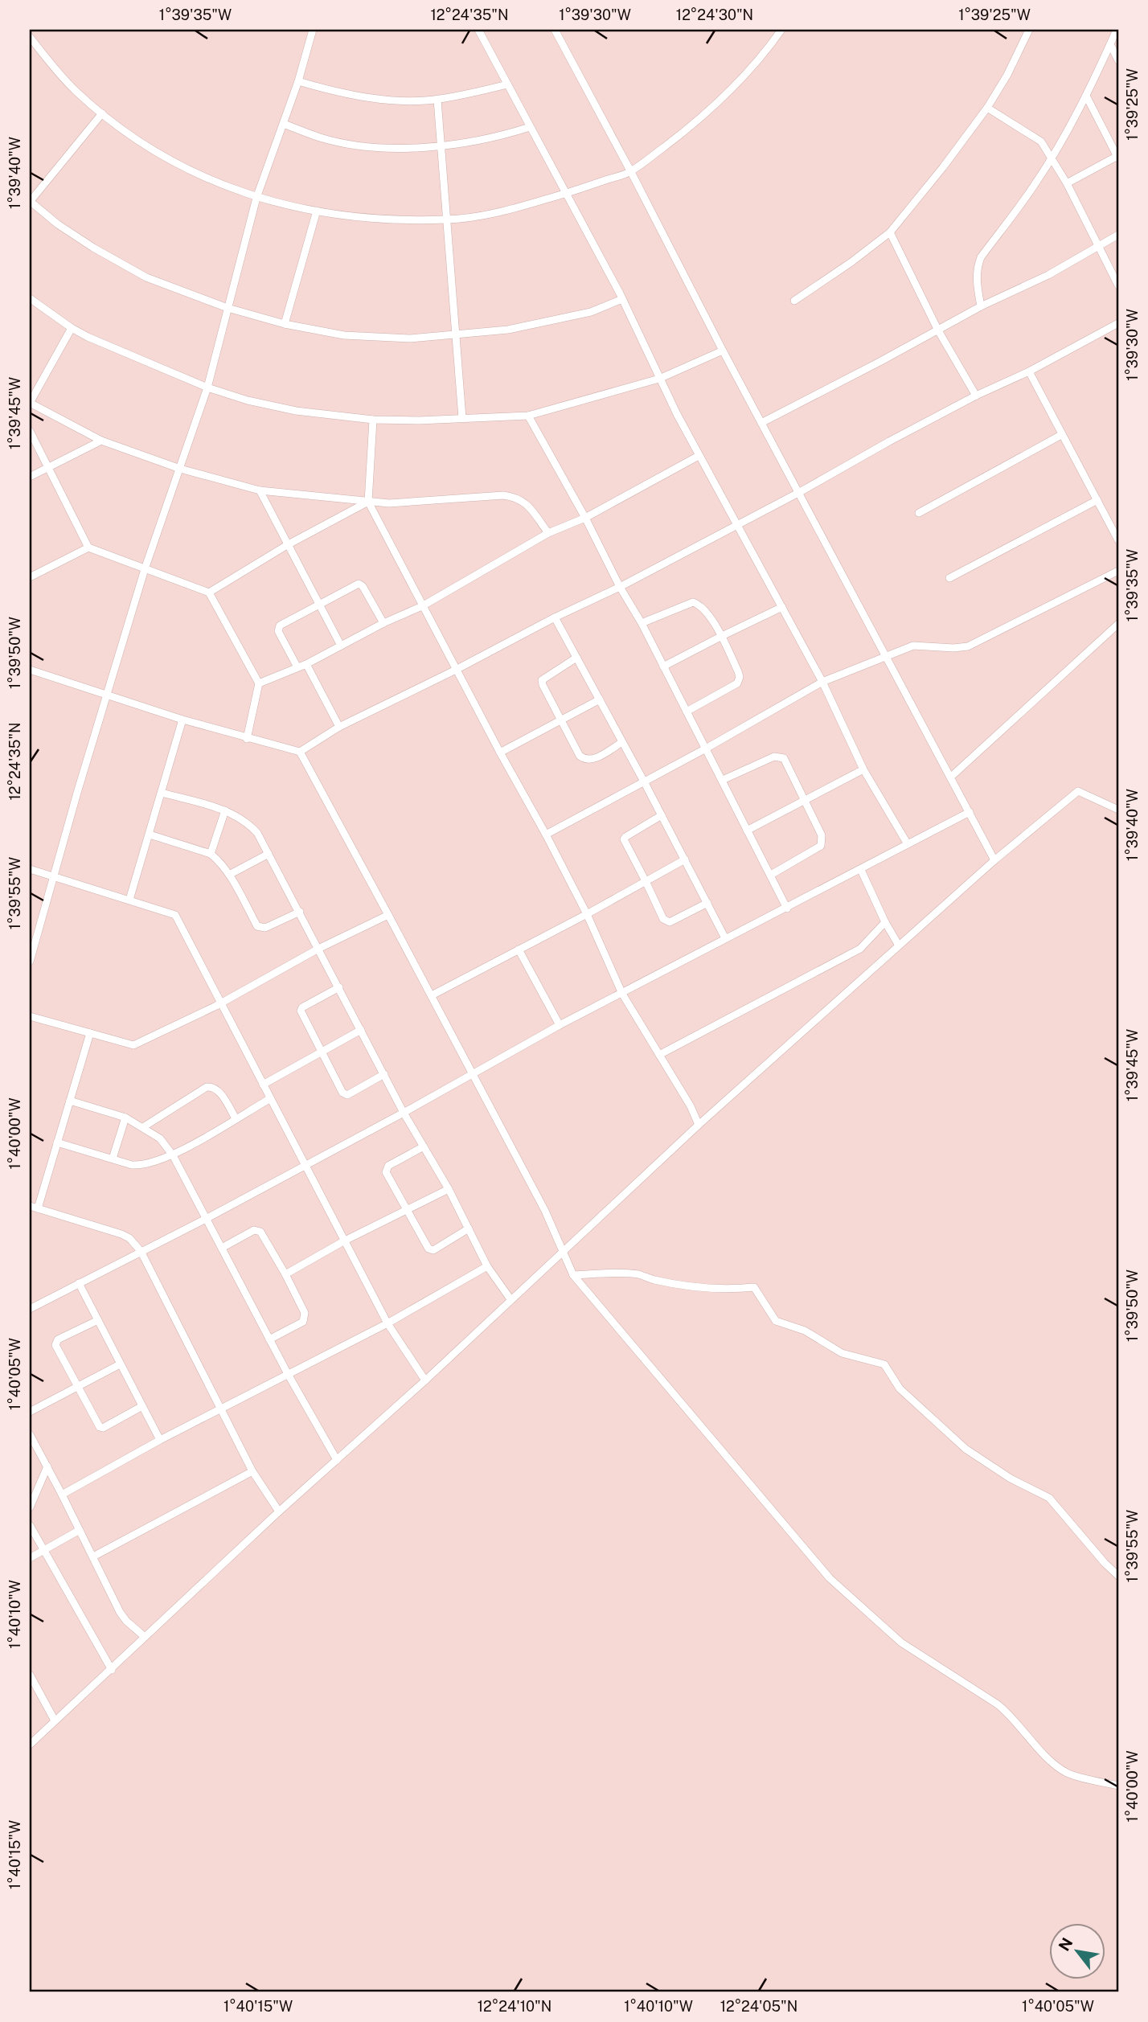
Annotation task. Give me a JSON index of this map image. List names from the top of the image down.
{
  "north": "top left",
  "coordinates": [
    "1°39'35\"W",
    "12°24'35\"N",
    "1°39'30\"W",
    "12°24'30\"N",
    "1°39'25\"W",
    "1°39'40\"W",
    "1°39'45\"W",
    "1°39'50\"W",
    "1°39'55\"W",
    "1°40'00\"W",
    "1°40'05\"W",
    "1°40'10\"W",
    "1°40'15\"W",
    "12°24'10\"N",
    "12°24'05\"N"
  ]
}
